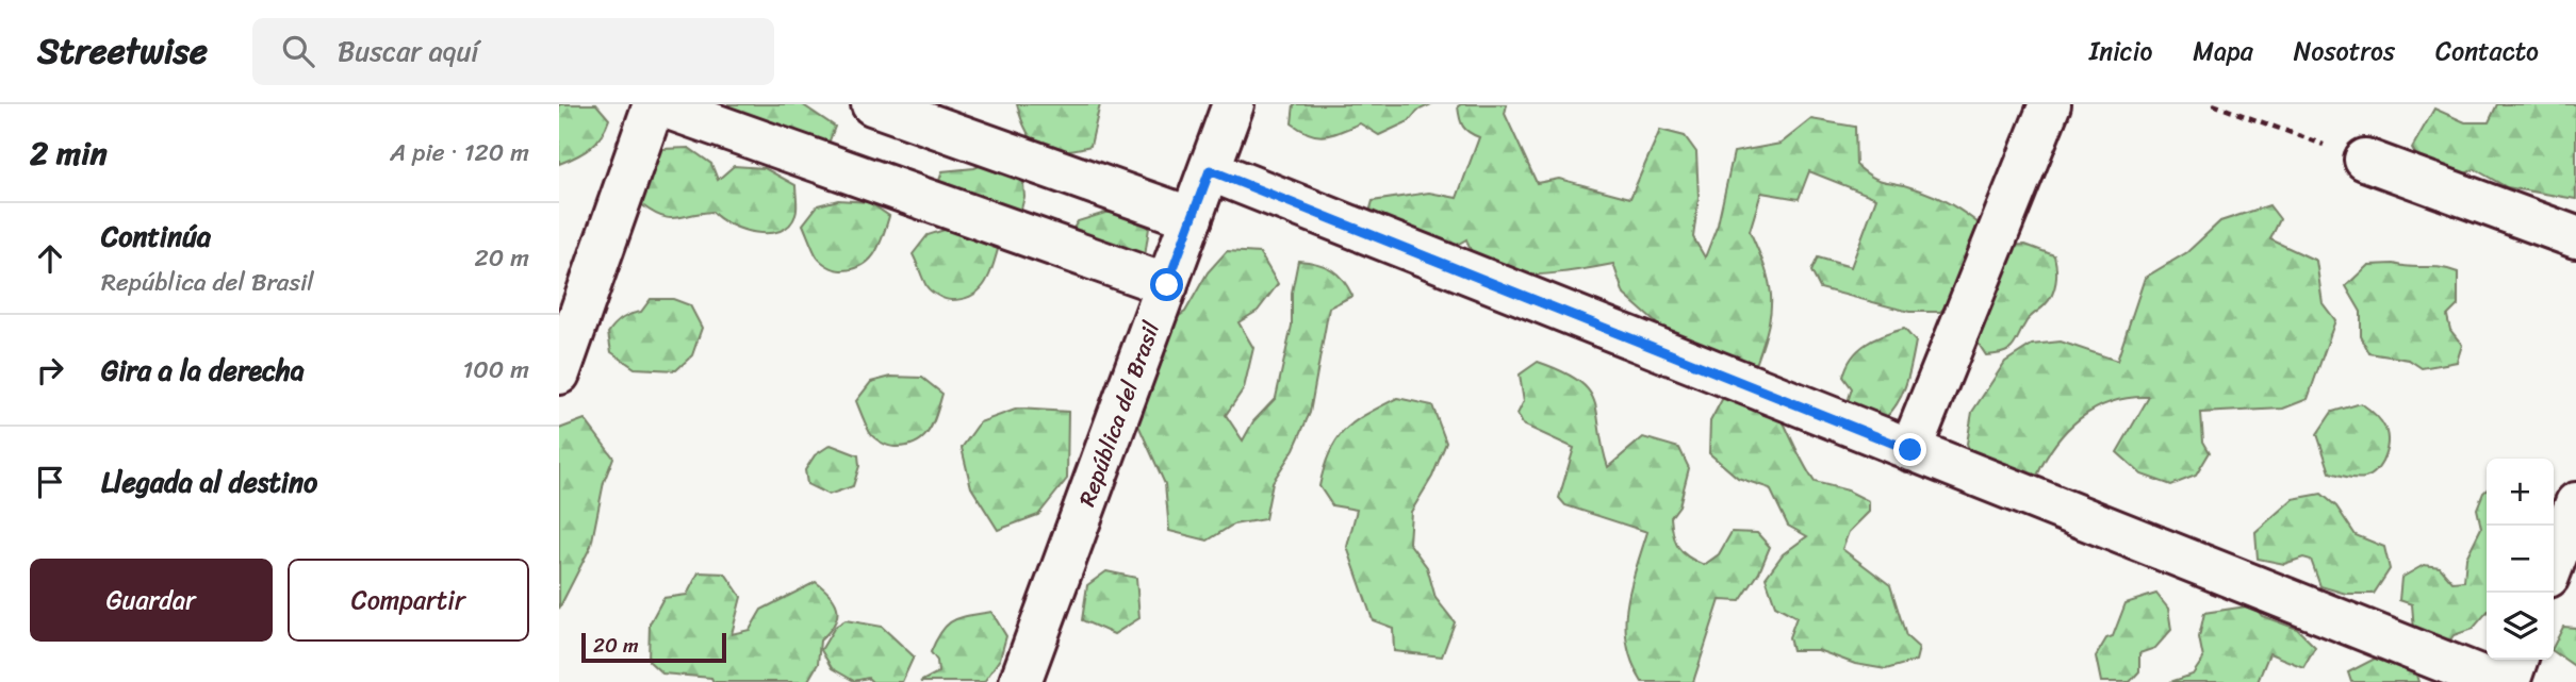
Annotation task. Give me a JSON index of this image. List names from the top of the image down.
{
  "streets": {
    "street": ["República del Brasil"]
  },
  "scale_bar": "20 m",
  "page": {
    "header": "Streetwise",
    "search": "Buscar aquí",
    "nav": [
      "Inicio",
      "Mapa",
      "Nosotros",
      "Contacto"
    ],
    "heading": ["2 min", "A pie · 120 m"],
    "list": [
      ["Continúa", "República del Brasil", "20 m"],
      ["Gira a la derecha", "100 m"],
      "Llegada al destino"
    ],
    "map_buttons": ["+", "−"],
    "buttons": ["Guardar", "Compartir"],
    "scale": "20 m"
  }
}
